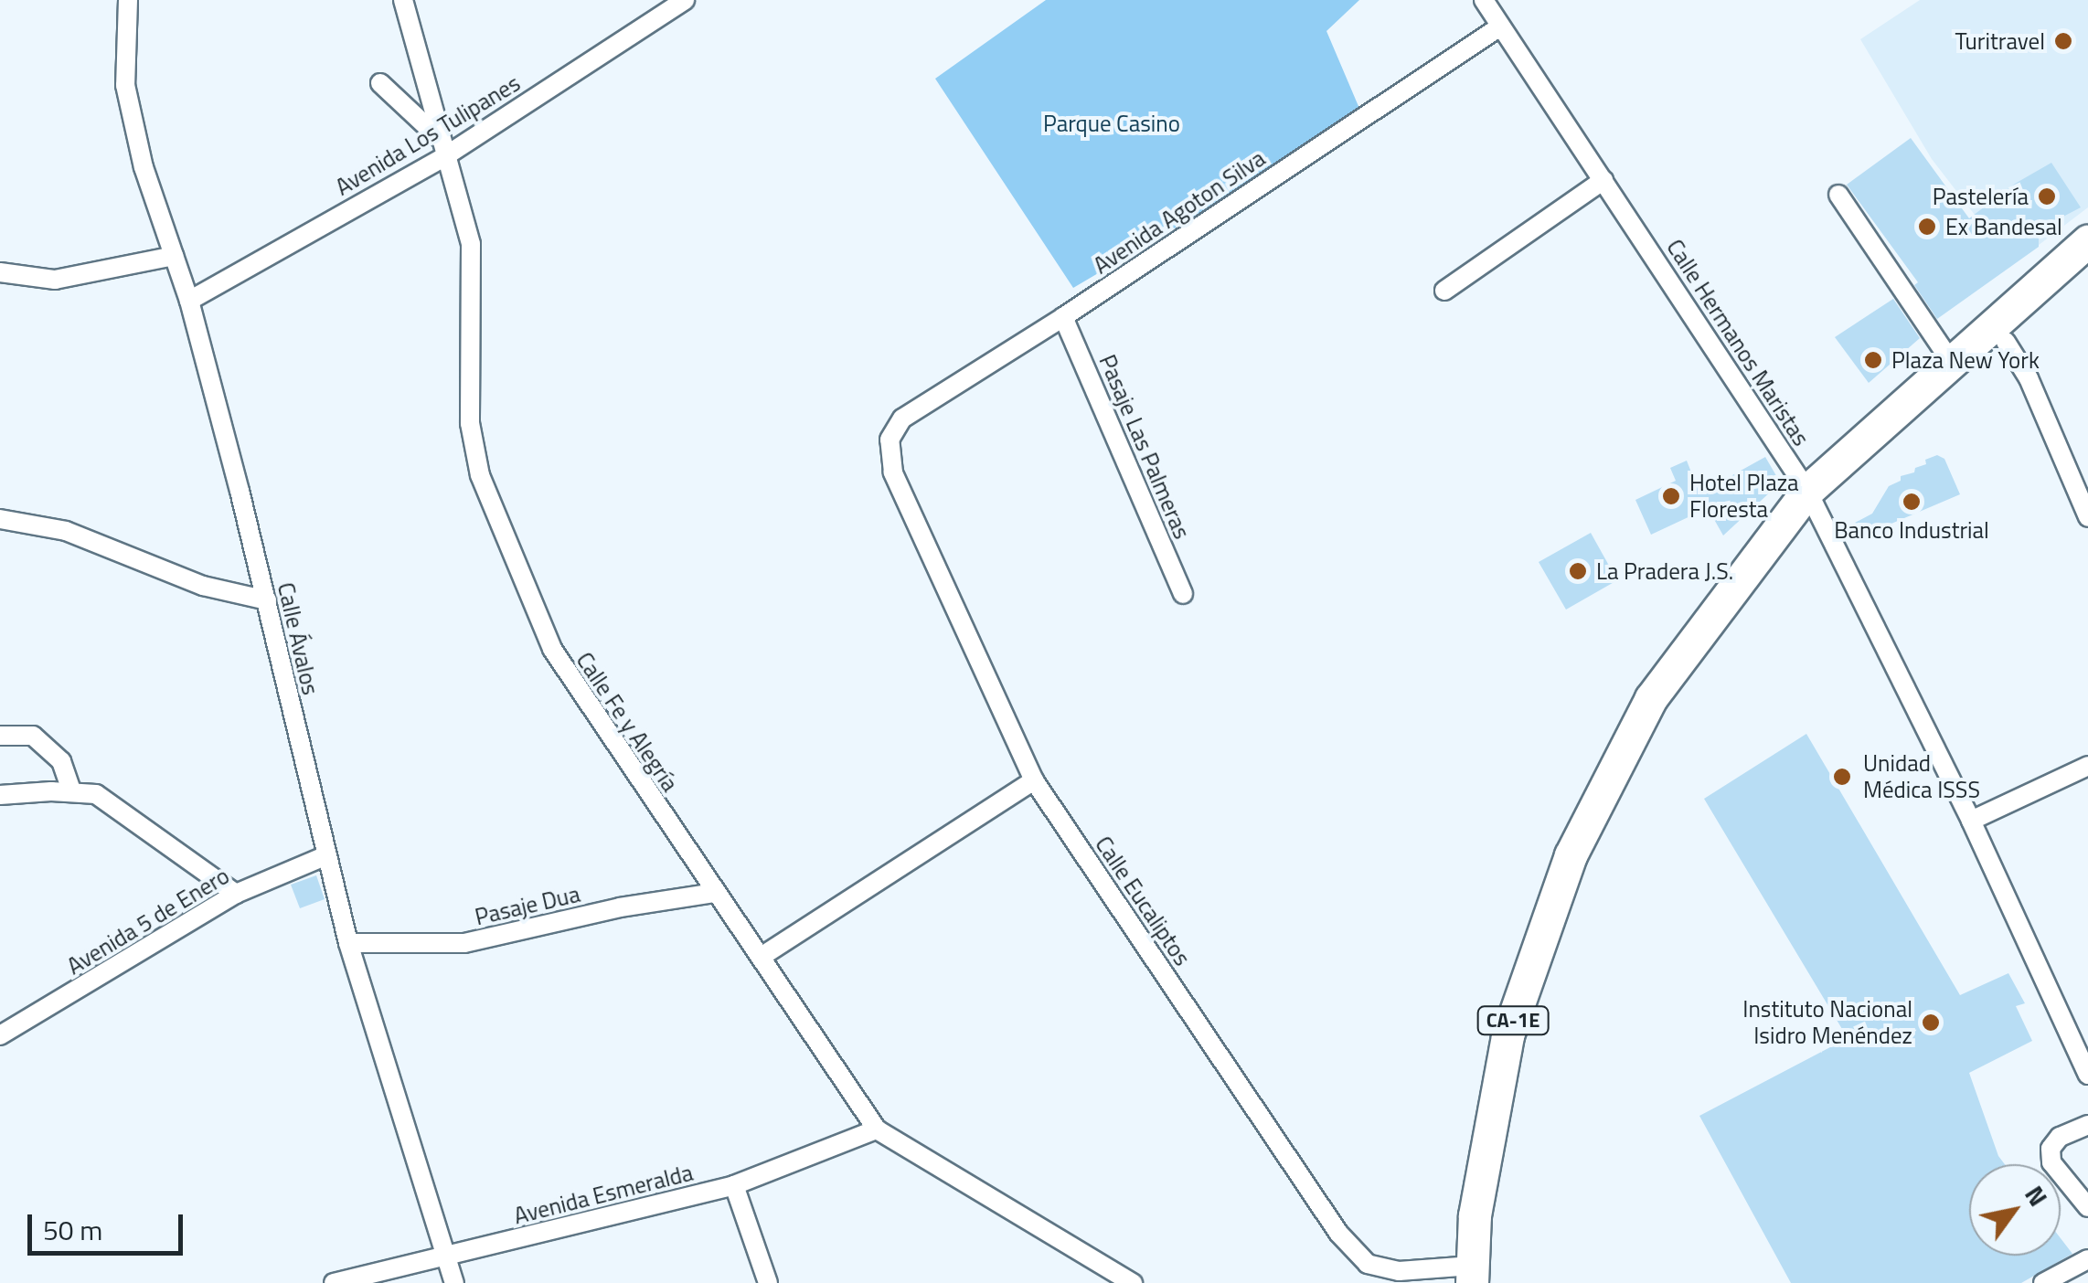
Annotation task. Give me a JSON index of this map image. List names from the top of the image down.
{
  "streets": {
    "highway": ["CA-1E"],
    "street": [
      "Avenida Los Tulipanes",
      "Avenida Agoton Silva",
      "Calle Hermanos Maristas",
      "Pasaje Las Palmeras",
      "Calle Ávalos",
      "Calle Fe y Alegría",
      "Calle Eucaliptos",
      "Pasaje Dua",
      "Avenida 5 de Enero",
      "Avenida Esmeralda"
    ]
  },
  "crossings": [
    ["Avenida Los Tulipanes", "Calle Ávalos"],
    ["Avenida Los Tulipanes", "Calle Fe y Alegría"],
    ["Avenida Agoton Silva", "Calle Hermanos Maristas"],
    ["Avenida Agoton Silva", "Pasaje Las Palmeras"],
    ["Avenida Agoton Silva", "Calle Eucaliptos"],
    ["Calle Hermanos Maristas", "CA-1E"],
    ["Calle Ávalos", "Pasaje Dua"],
    ["Calle Ávalos", "Avenida 5 de Enero"],
    ["Calle Ávalos", "Avenida Esmeralda"],
    ["Calle Fe y Alegría", "Pasaje Dua"],
    ["Calle Fe y Alegría", "Avenida Esmeralda"],
    ["Calle Eucaliptos", "CA-1E"]
  ],
  "parks": ["Parque Casino"],
  "places": [
    "Turitravel",
    "Pastelería",
    "Ex Bandesal",
    "Plaza New York",
    "Hotel Plaza Floresta",
    "Banco Industrial",
    "La Pradera J.S.",
    "Unidad Médica ISSS",
    "Instituto Nacional Isidro Menéndez"
  ],
  "scale_bar": "50 m",
  "north": "top right"
}
